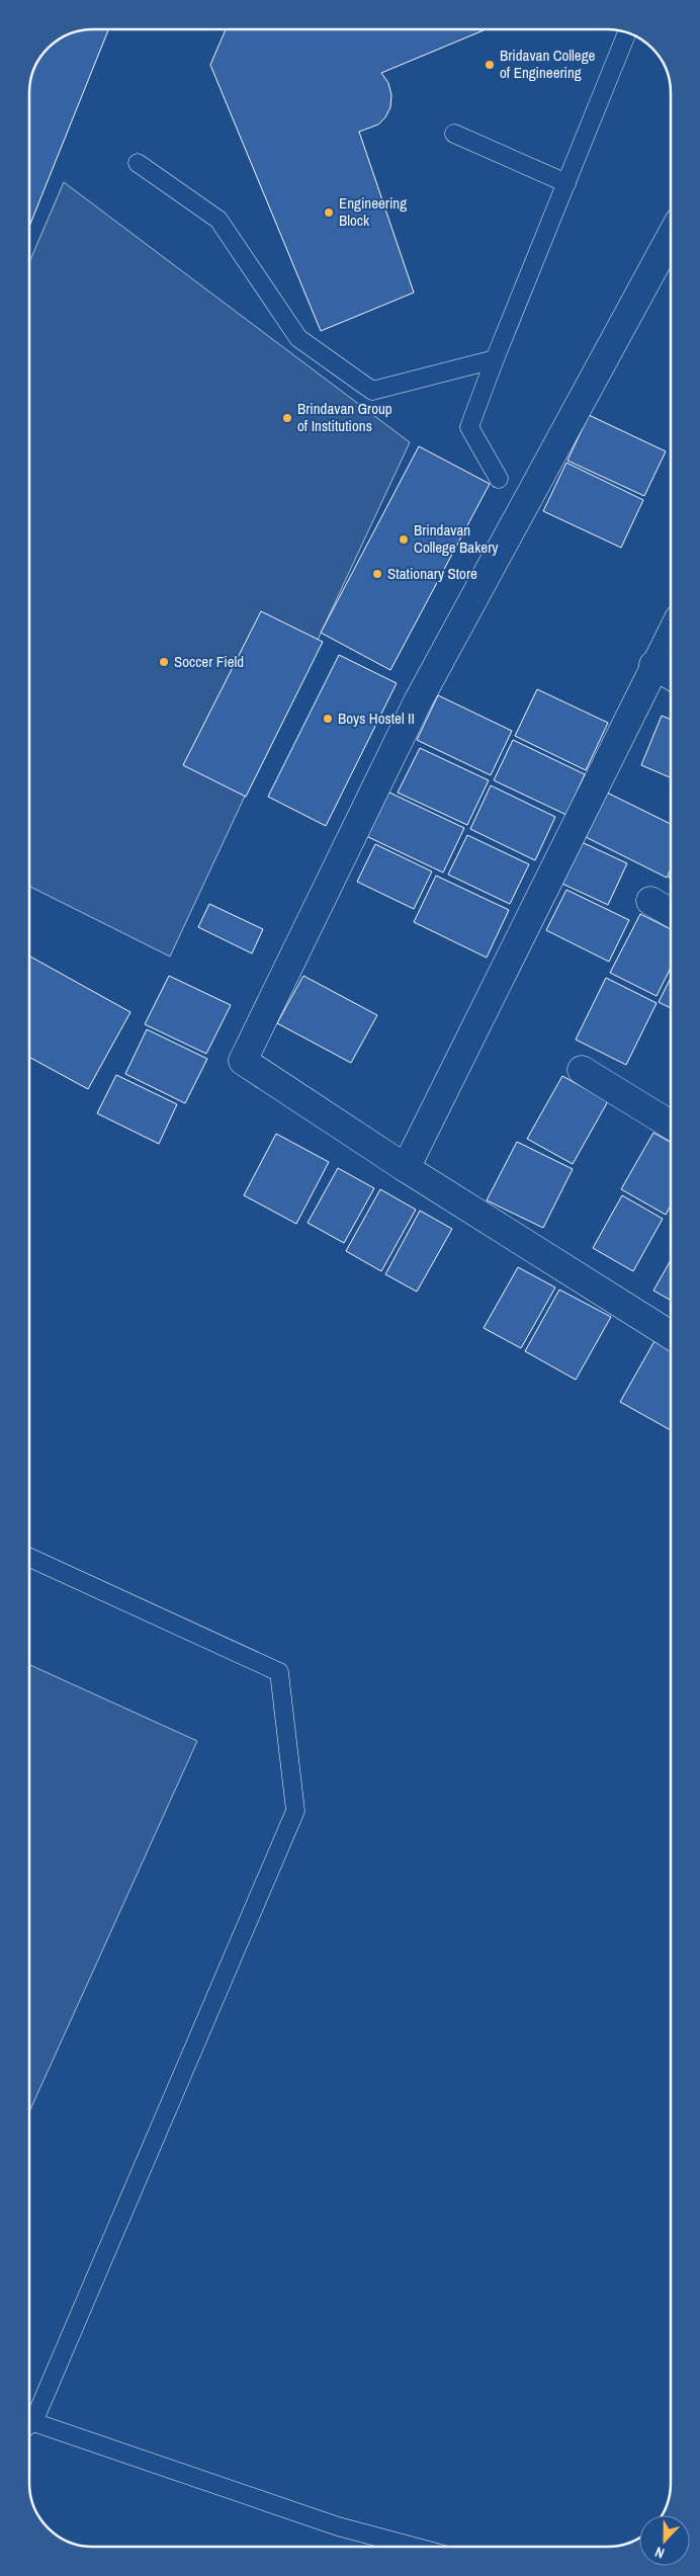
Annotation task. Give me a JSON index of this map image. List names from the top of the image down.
{
  "places": [
    "Bridavan College of Engineering",
    "Engineering Block",
    "Brindavan Group of Institutions",
    "Brindavan College Bakery",
    "Stationary Store",
    "Soccer Field",
    "Boys Hostel II"
  ],
  "north": "bottom"
}
